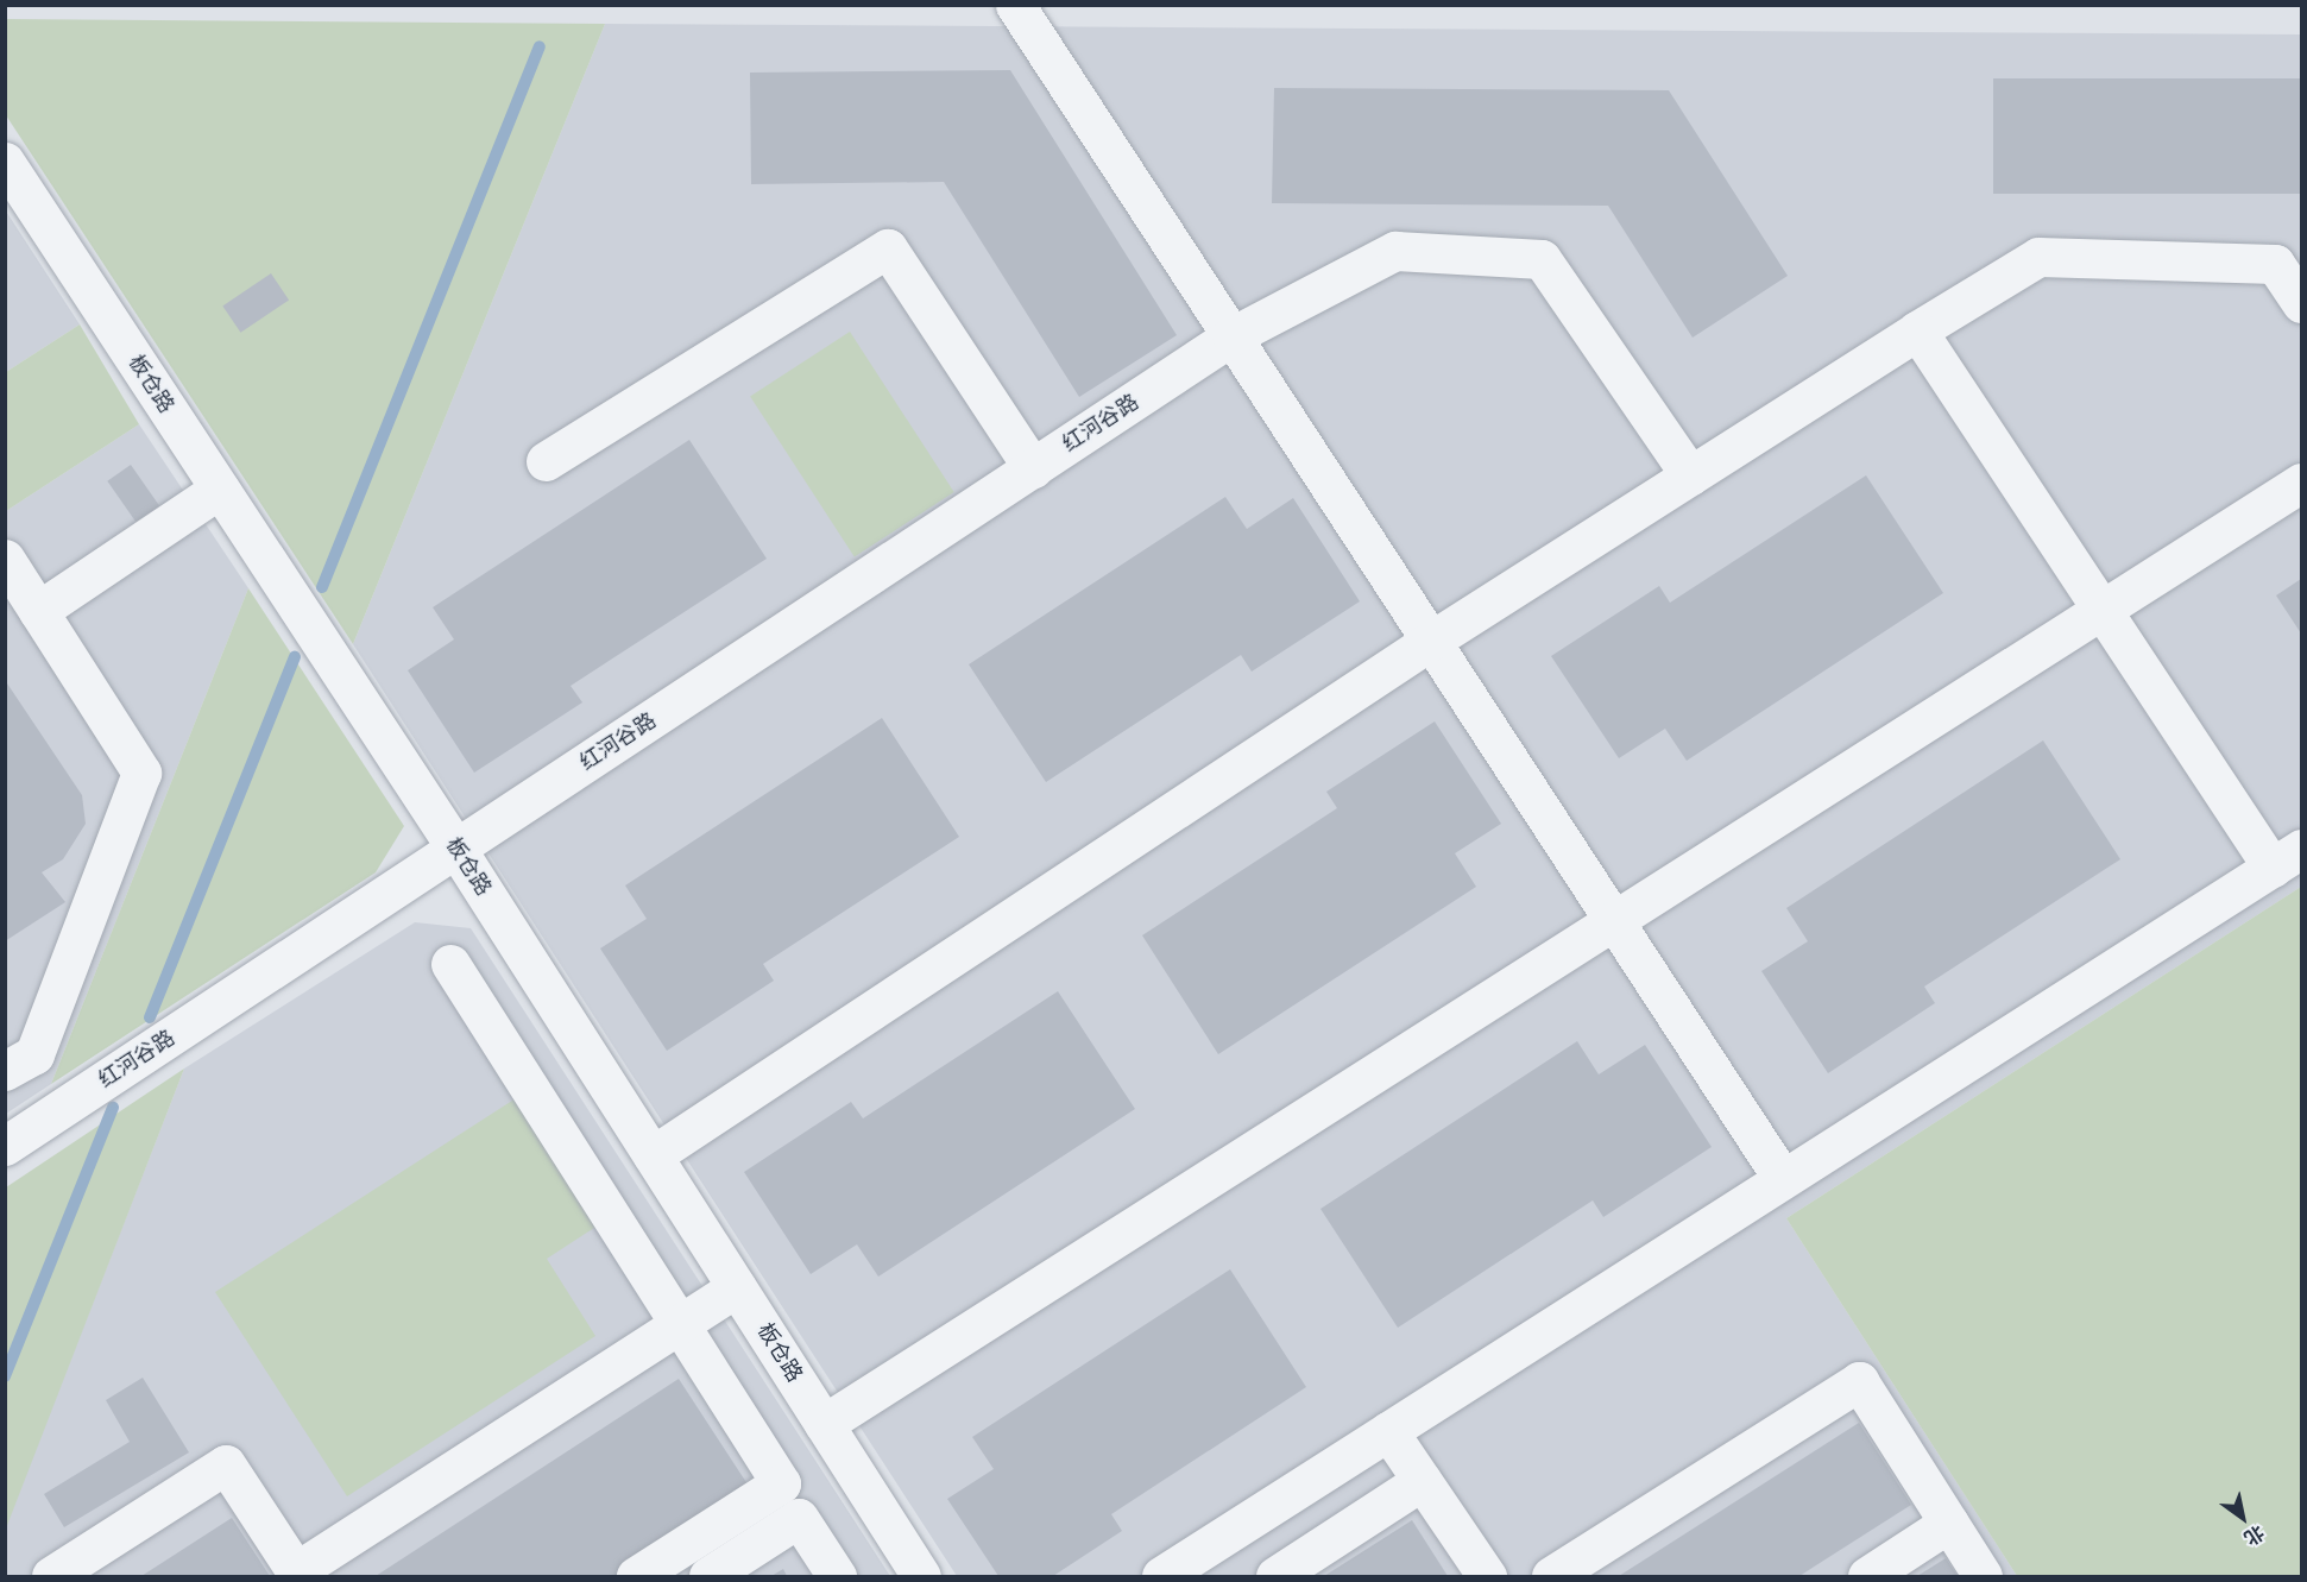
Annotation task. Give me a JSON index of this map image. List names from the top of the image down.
{
  "streets": {
    "lane": ["板仓路", "红河谷路"]
  },
  "crossings": [
    ["板仓路", "红河谷路"]
  ],
  "north": "bottom right"
}
